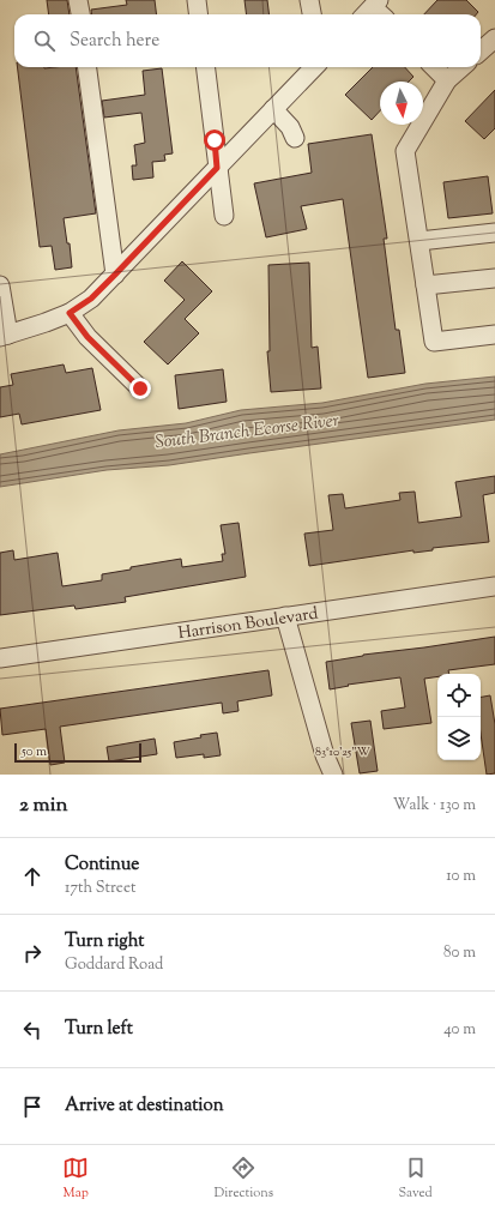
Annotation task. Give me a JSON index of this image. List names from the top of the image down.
{
  "streets": {
    "street": ["Harrison Boulevard"]
  },
  "water": ["South Branch Ecorse River"],
  "scale_bar": "50 m",
  "north": "bottom",
  "page": {
    "search": "Search here",
    "scale": "50 m",
    "heading": ["2 min", "Walk · 130 m"],
    "list": [
      ["Continue", "17th Street", "10 m"],
      ["Turn right", "Goddard Road", "80 m"],
      ["Turn left", "40 m"],
      "Arrive at destination"
    ],
    "nav": ["Map", "Directions", "Saved"]
  },
  "coordinates": ["83°10'25\"W"]
}
